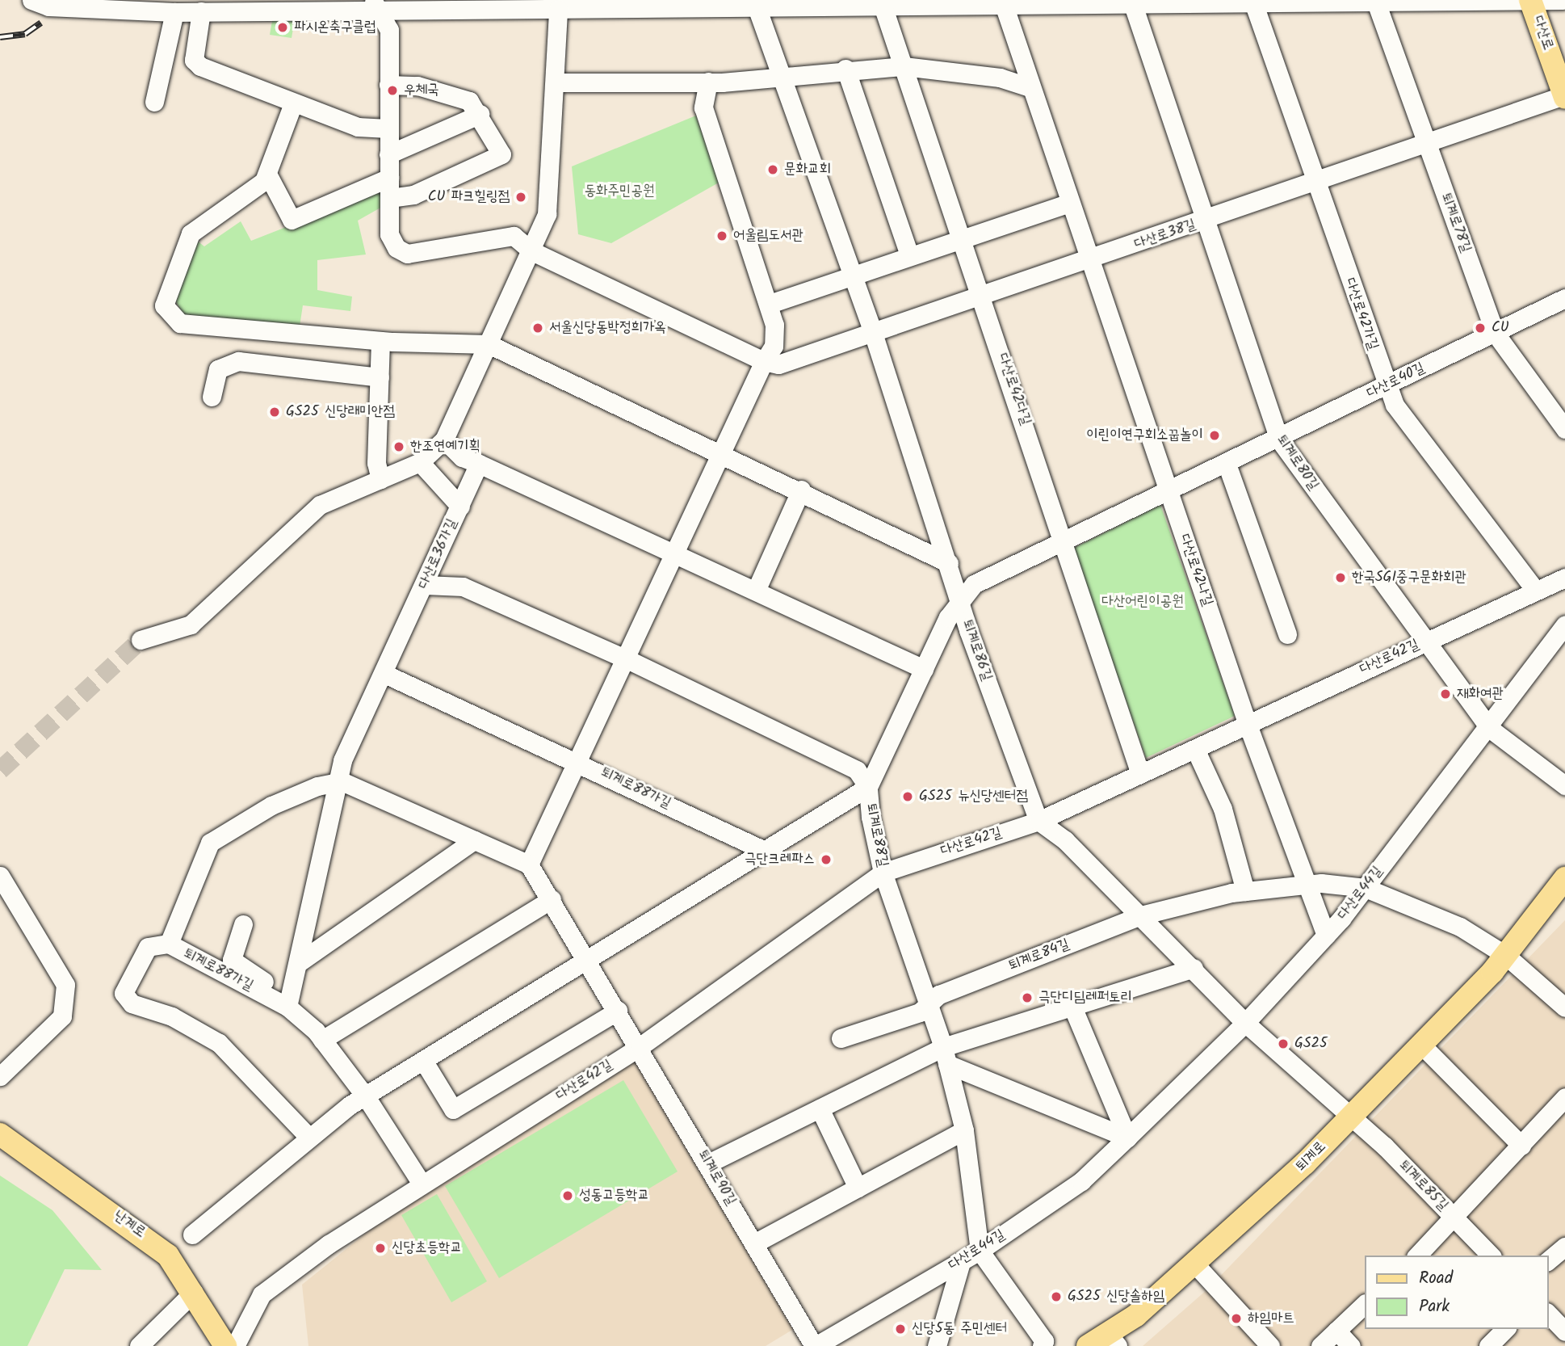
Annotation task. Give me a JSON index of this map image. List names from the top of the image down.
{
  "streets": {
    "main road": ["다산로", "퇴계로", "난계로"],
    "street": [
      "퇴계로78길",
      "다산로38길",
      "다산로42가길",
      "다산로40길",
      "다산로42다길",
      "퇴계로80길",
      "다산로36가길",
      "다산로42나길",
      "퇴계로86길",
      "다산로42길",
      "퇴계로88가길",
      "퇴계로88길",
      "다산로44길",
      "퇴계로84길",
      "퇴계로90길",
      "퇴계로85길"
    ]
  },
  "crossings": [
    ["다산로", "다산로38길"],
    ["퇴계로78길", "다산로38길"],
    ["퇴계로78길", "다산로40길"],
    ["다산로38길", "다산로42가길"],
    ["다산로38길", "다산로42다길"],
    ["다산로38길", "퇴계로80길"],
    ["다산로38길", "다산로42나길"],
    ["다산로38길", "퇴계로86길"],
    ["다산로42가길", "다산로40길"],
    ["다산로42가길", "다산로42길"],
    ["다산로40길", "다산로42다길"],
    ["다산로40길", "퇴계로80길"],
    ["다산로40길", "다산로42나길"],
    ["다산로40길", "퇴계로86길"],
    ["다산로40길", "퇴계로88길"],
    ["다산로42다길", "다산로42길"],
    ["퇴계로80길", "다산로42길"],
    ["퇴계로80길", "다산로44길"],
    ["다산로36가길", "퇴계로88가길"],
    ["다산로42나길", "다산로42길"],
    ["다산로42나길", "다산로44길"],
    ["다산로42나길", "퇴계로84길"],
    ["퇴계로86길", "다산로42길"],
    ["퇴계로86길", "퇴계로88길"],
    ["퇴계로86길", "다산로44길"],
    ["퇴계로86길", "퇴계로84길"],
    ["퇴계로86길", "퇴계로"],
    ["퇴계로86길", "퇴계로85길"],
    ["다산로42길", "퇴계로88길"],
    ["다산로42길", "퇴계로90길"],
    ["퇴계로88길", "다산로44길"],
    ["퇴계로88길", "퇴계로84길"],
    ["다산로44길", "퇴계로84길"],
    ["다산로44길", "퇴계로90길"],
    ["퇴계로84길", "퇴계로"],
    ["퇴계로", "퇴계로85길"]
  ],
  "parks": ["동화주민공원", "다산어린이공원"],
  "places": [
    "파시온축구클럽",
    "우체국",
    "문화교회",
    "CU 파크힐링점",
    "어울림도서관",
    "서울신당동박정희가옥",
    "CU",
    "GS25 신당래미안점",
    "이린이연구회소꿉놀이",
    "한조연예기획",
    "한국SGI중구문화회관",
    "재화여관",
    "GS25 뉴신당센터점",
    "극단크레파스",
    "극단디딤레퍼토리",
    "GS25",
    "성동고등학교",
    "신당초등학교",
    "GS25 신당솔하임",
    "하임마트",
    "신당5동 주민센터"
  ],
  "legend": ["Road", "Park"]
}
